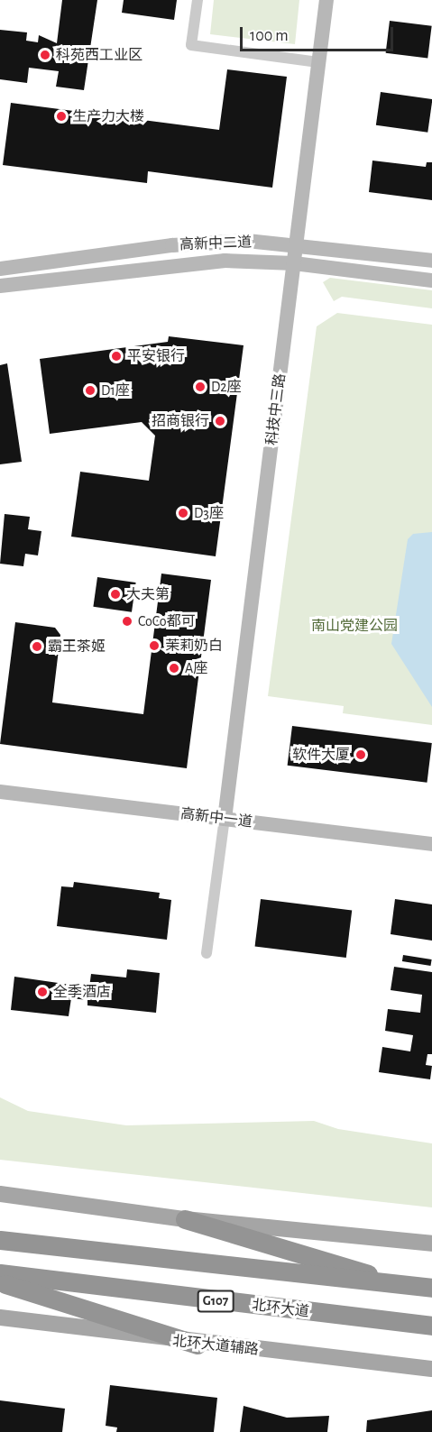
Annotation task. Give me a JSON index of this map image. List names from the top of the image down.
{
  "streets": {
    "highway": ["G107", "北环大道"],
    "main road": ["北环大道辅路"],
    "street": ["高新中二道", "科技中三路", "高新中一道"]
  },
  "crossings": [
    ["高新中二道", "科技中三路"],
    ["科技中三路", "高新中一道"]
  ],
  "parks": ["南山党建公园"],
  "places": [
    "科苑西工业区",
    "生产力大楼",
    "平安银行",
    "D2座",
    "D1座",
    "招商银行",
    "D3座",
    "大夫第",
    "CoCo都可",
    "茉莉奶白",
    "霸王茶姬",
    "A座",
    "软件大厦",
    "全季酒店"
  ],
  "scale_bar": "100 m"
}
